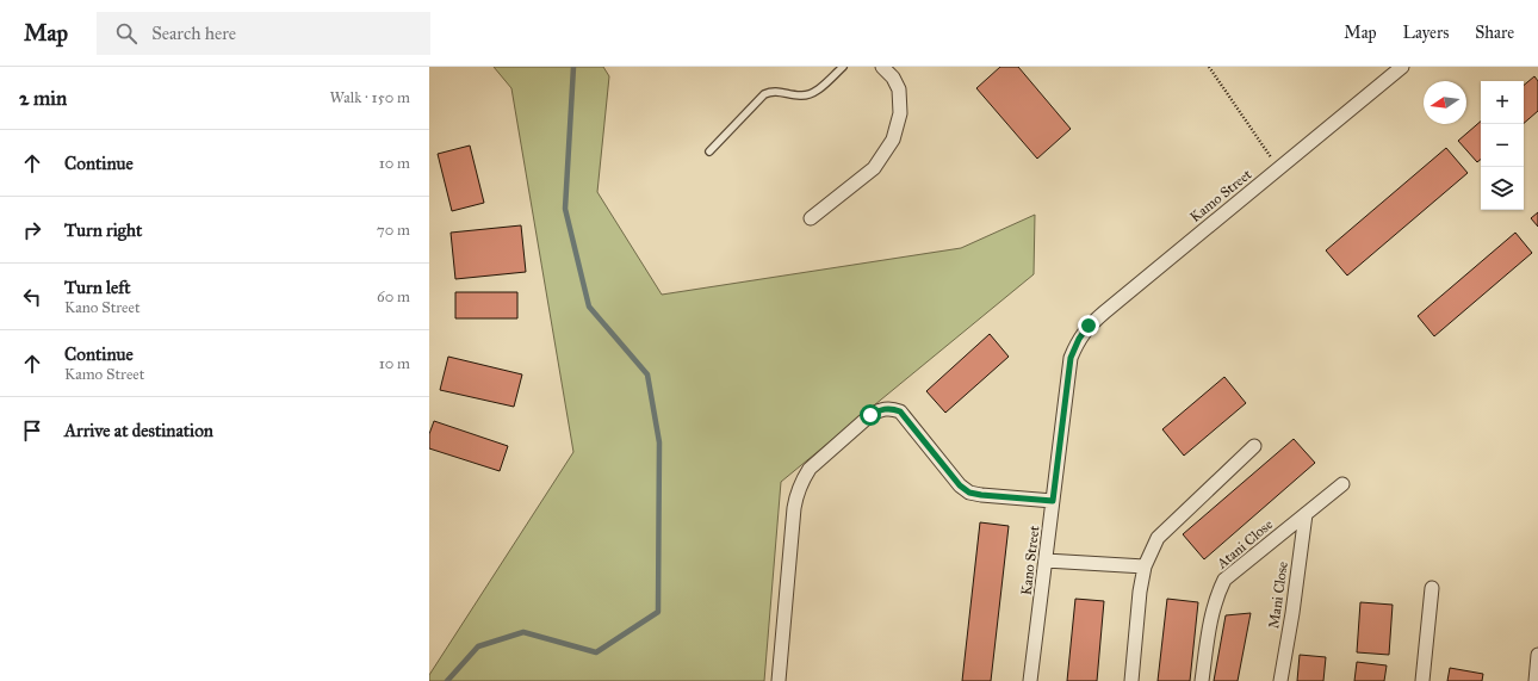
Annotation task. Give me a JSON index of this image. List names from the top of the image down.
{
  "streets": {
    "street": [
      "Kamo Street",
      "Atani Close",
      "Kano Street",
      "Mani Close"
    ]
  },
  "crossings": [
    ["Kamo Street", "Kano Street"],
    ["Atani Close", "Mani Close"]
  ],
  "north": "left",
  "page": {
    "header": "Map",
    "search": "Search here",
    "nav": ["Map", "Layers", "Share"],
    "heading": ["2 min", "Walk · 150 m"],
    "map_buttons": ["+", "−"],
    "list": [
      ["Continue", "10 m"],
      ["Turn right", "70 m"],
      ["Turn left", "Kano Street", "60 m"],
      ["Continue", "Kamo Street", "10 m"],
      "Arrive at destination"
    ]
  }
}
